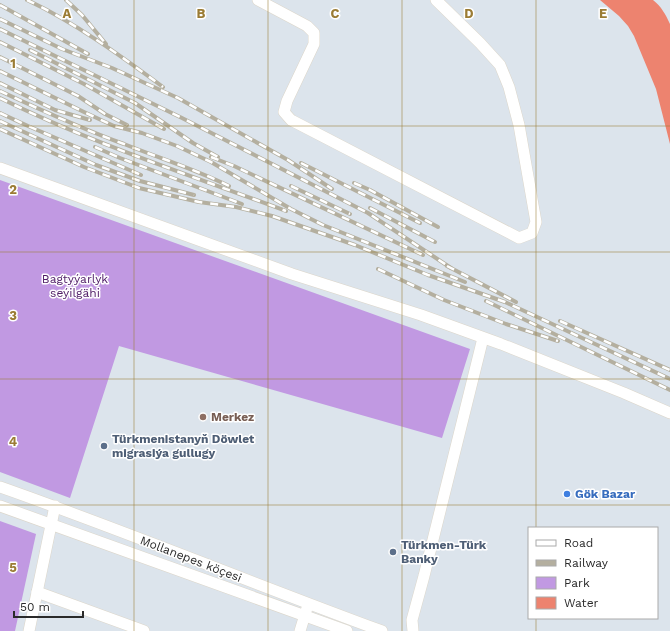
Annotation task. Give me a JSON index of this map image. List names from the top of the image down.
{
  "streets": {
    "street": ["Mollanepes köçesi"]
  },
  "parks": ["Bagtyýarlyk seýilgähi"],
  "places": [
    "Merkez",
    "Türkmenistanyň Döwlet migrasiýa gullugy",
    "Gök Bazar",
    "Türkmen-Türk Banky"
  ],
  "legend": [
    "Road",
    "Railway",
    "Park",
    "Water"
  ],
  "scale_bar": "50 m",
  "grid": {
    "columns": [
      "A",
      "B",
      "C",
      "D",
      "E"
    ],
    "rows": [
      "1",
      "2",
      "3",
      "4",
      "5"
    ]
  }
}
